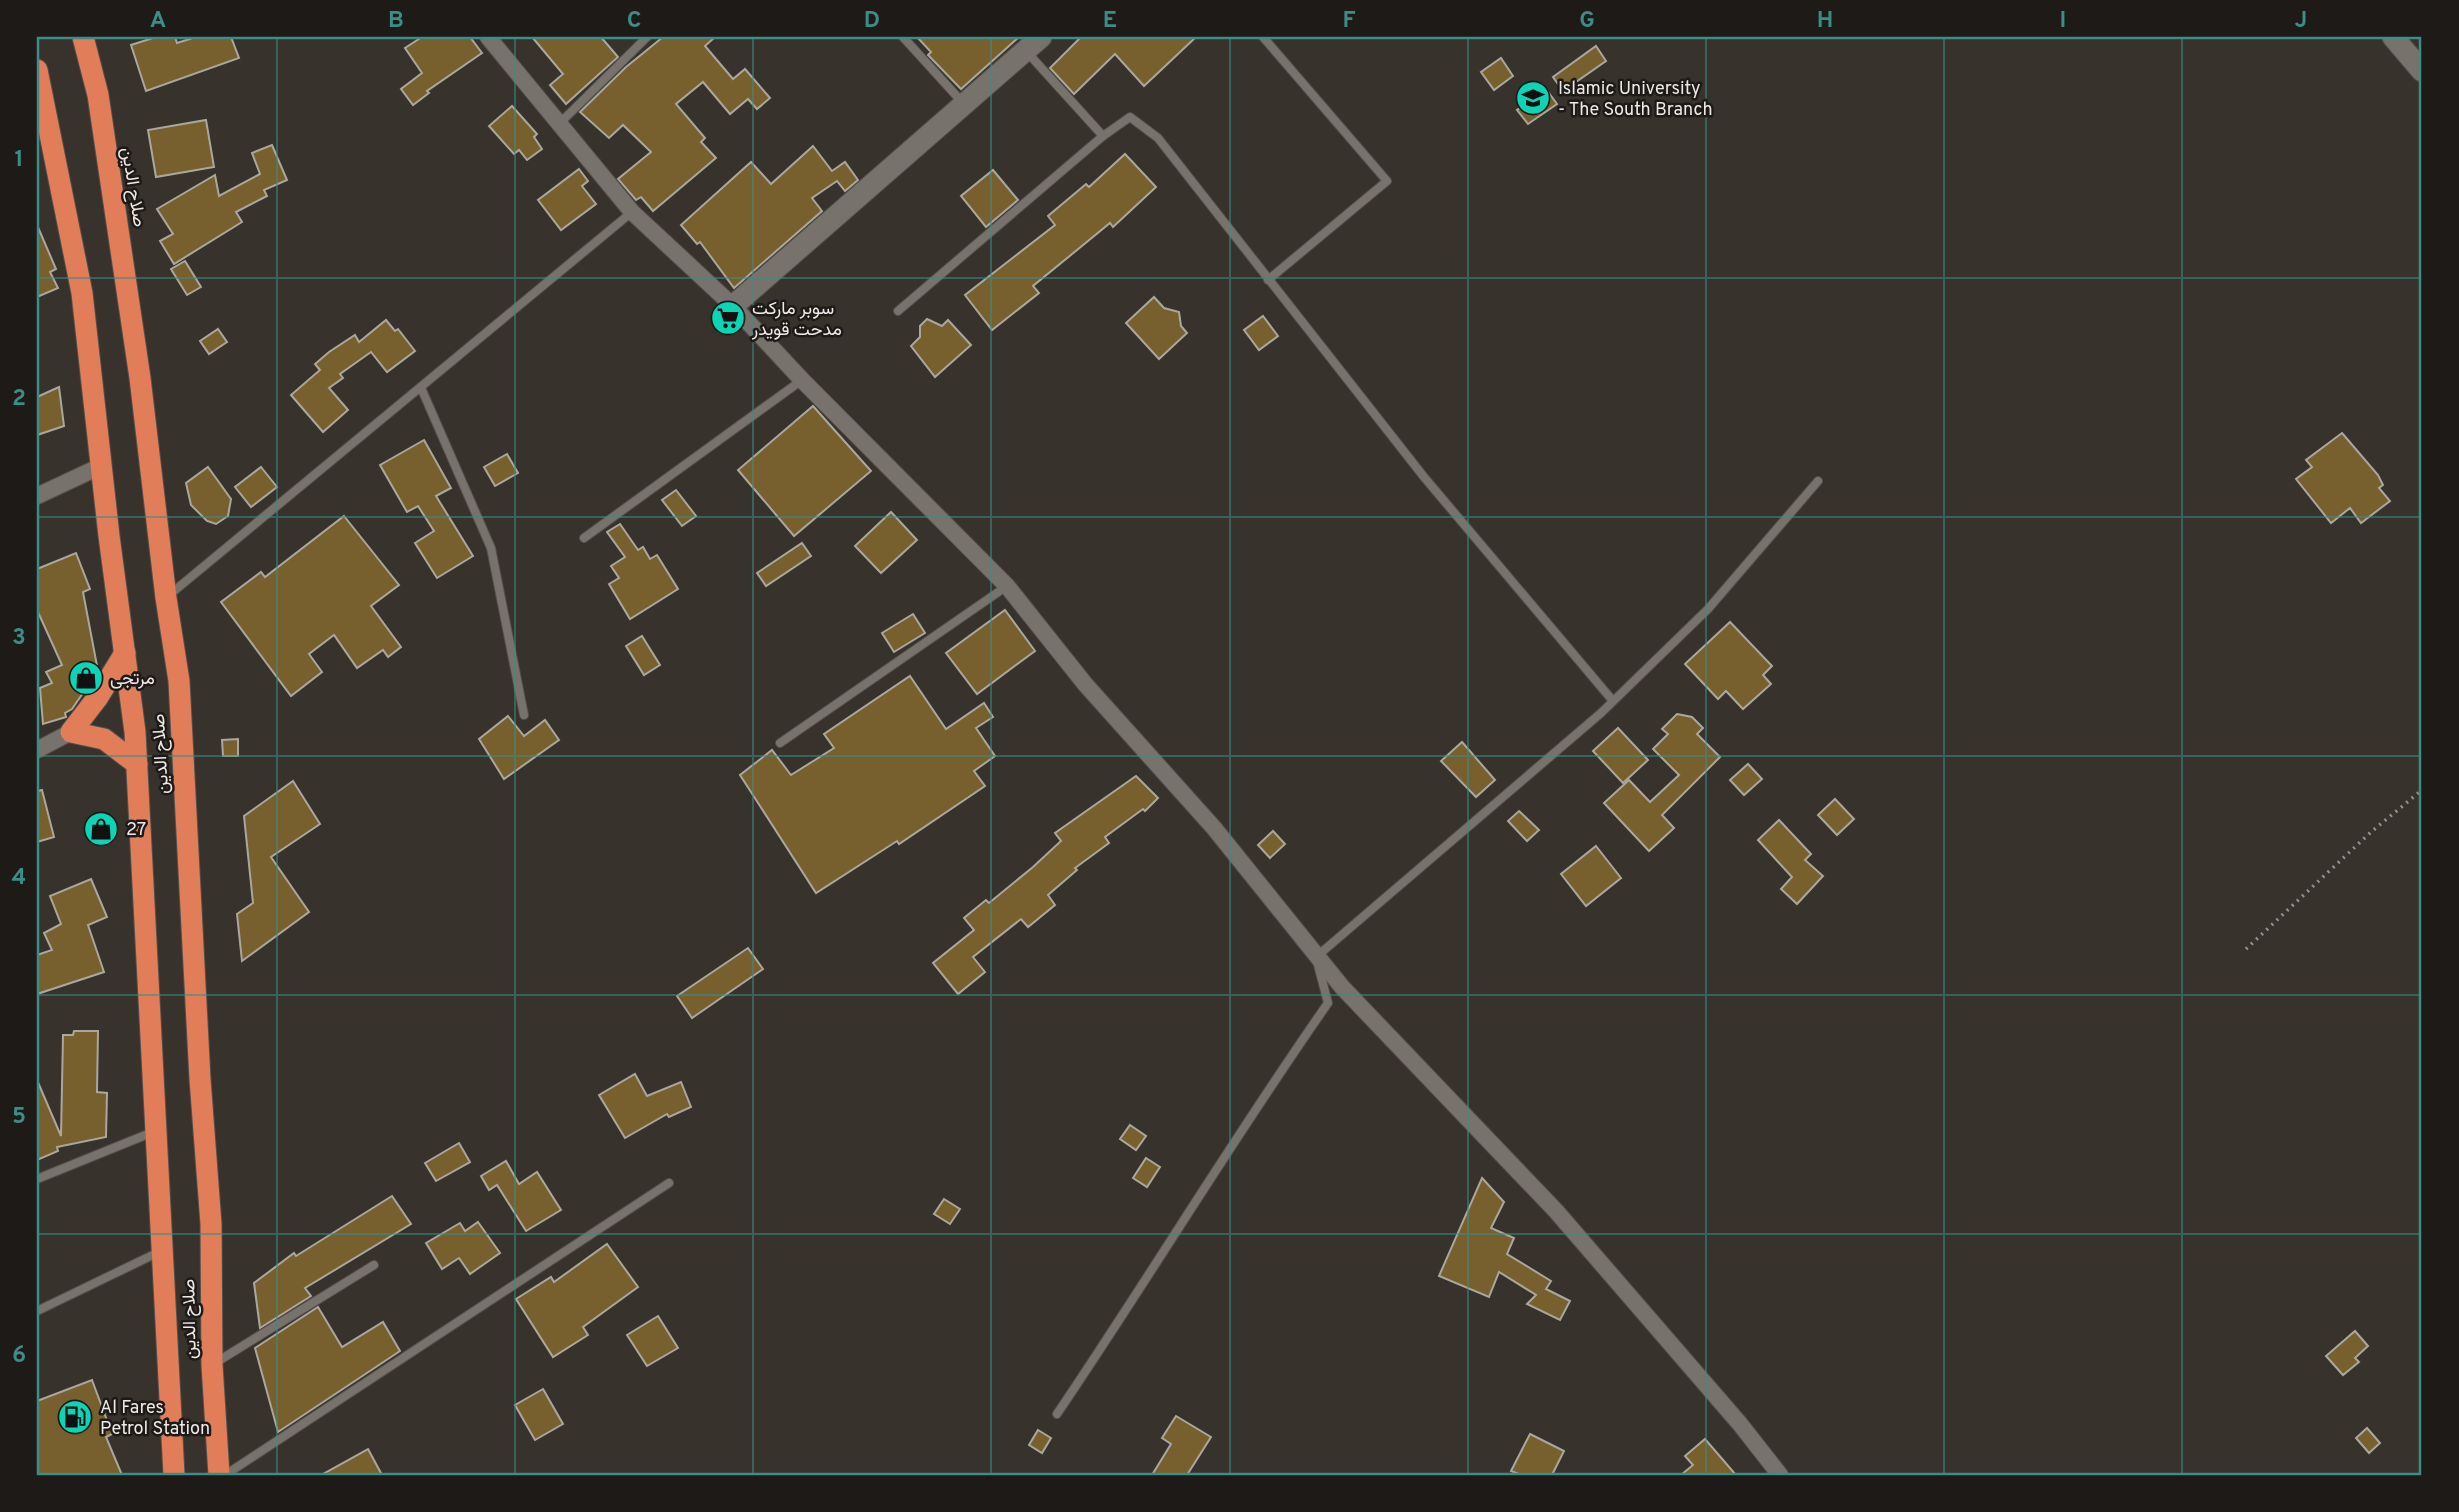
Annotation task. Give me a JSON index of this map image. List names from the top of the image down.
{
  "streets": {
    "highway": ["صلاح الدين"]
  },
  "places": {
    "school or university": ["Islamic University - The South Branch"],
    "supermarket": ["سوبر ماركت مدحت قويدر"],
    "shop": ["مرتجى", "27"],
    "fuel station": ["Al Fares Petrol Station"]
  },
  "grid": {
    "columns": [
      "A",
      "B",
      "C",
      "D",
      "E",
      "F",
      "G",
      "H",
      "I",
      "J"
    ],
    "rows": [
      "1",
      "2",
      "3",
      "4",
      "5",
      "6"
    ]
  }
}
